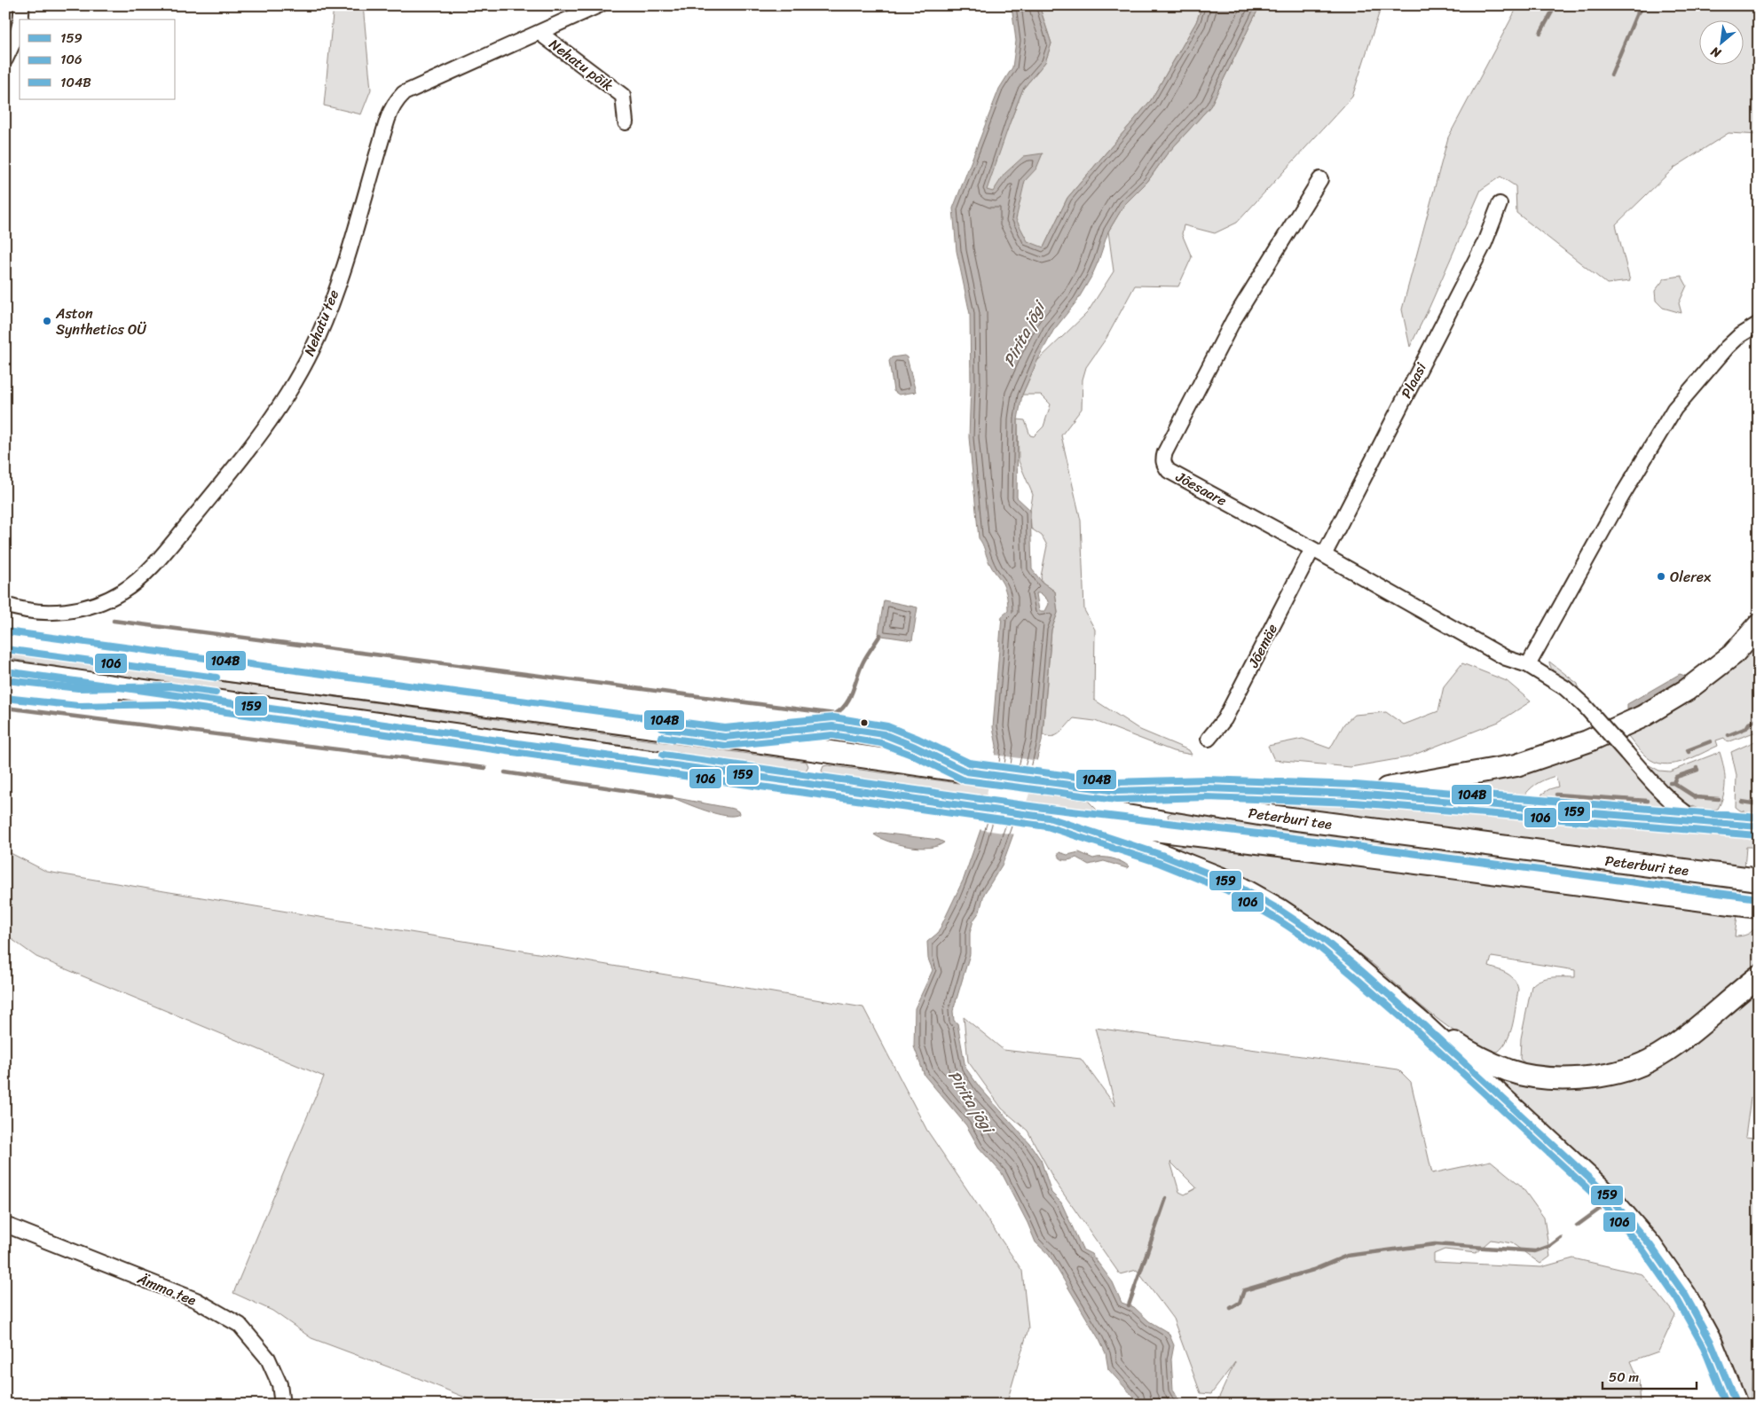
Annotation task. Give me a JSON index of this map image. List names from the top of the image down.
{
  "streets": {
    "highway": ["Peterburi tee"],
    "street": [
      "Nehatu põik",
      "Nehatu tee",
      "Plaasi",
      "Jõesaare",
      "Jõemäe",
      "Ämma tee"
    ]
  },
  "crossings": [
    ["Nehatu põik", "Nehatu tee"],
    ["Plaasi", "Jõesaare"],
    ["Plaasi", "Jõemäe"],
    ["Jõesaare", "Jõemäe"]
  ],
  "water": ["Pirita jõgi"],
  "places": ["Aston Synthetics OÜ", "Olerex"],
  "lines": ["transit line 104B", "transit line 106", "transit line 159"],
  "legend": ["159", "106", "104B"],
  "scale_bar": "50 m",
  "north": "bottom left"
}
